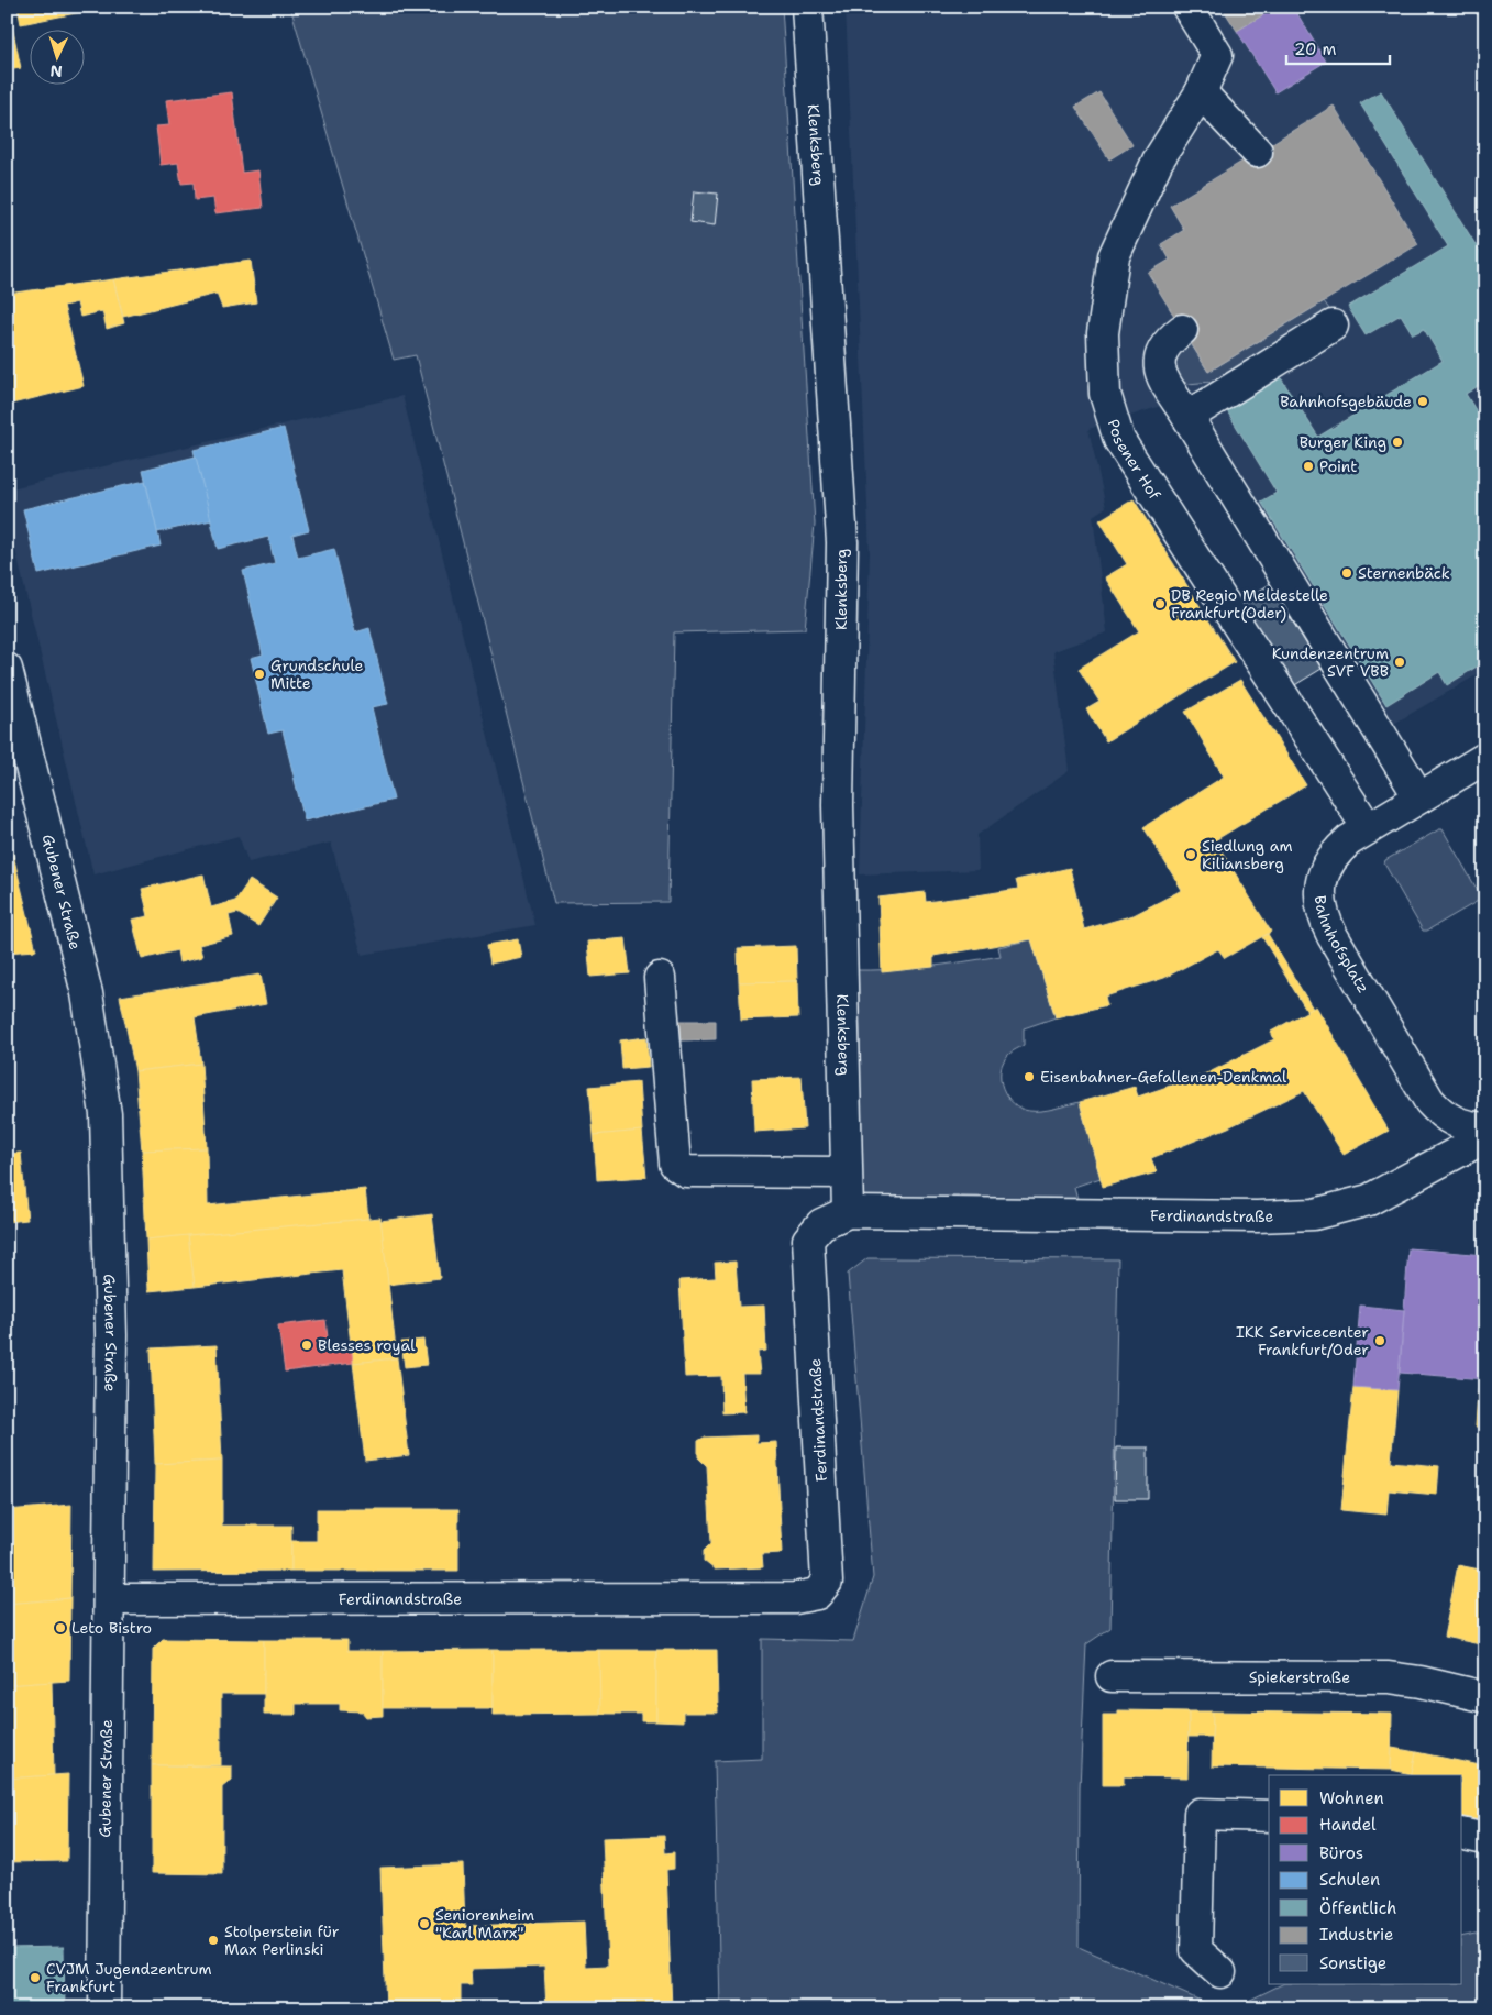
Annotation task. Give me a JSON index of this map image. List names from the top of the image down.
{
  "streets": {
    "street": [
      "Klenksberg",
      "Posener Hof",
      "Gubener Straße",
      "Bahnhofsplatz",
      "Ferdinandstraße",
      "Spiekerstraße"
    ]
  },
  "crossings": [
    ["Klenksberg", "Ferdinandstraße"],
    ["Posener Hof", "Bahnhofsplatz"],
    ["Gubener Straße", "Ferdinandstraße"]
  ],
  "places": [
    "Bahnhofsgebäude",
    "Burger King",
    "Point",
    "Sternenbäck",
    "DB Regio Meldestelle Frankfurt(Oder)",
    "Kundenzentrum SVF VBB",
    "Grundschule Mitte",
    "Siedlung am Kiliansberg",
    "Eisenbahner-Gefallenen-Denkmal",
    "IKK Servicecenter Frankfurt/Oder",
    "Blesses royal",
    "Leto Bistro",
    "Seniorenheim \"Karl Marx\"",
    "Stolperstein für Max Perlinski",
    "CVJM Jugendzentrum Frankfurt"
  ],
  "legend": [
    "Wohnen",
    "Handel",
    "Büros",
    "Schulen",
    "Öffentlich",
    "Industrie",
    "Sonstige"
  ],
  "scale_bar": "20 m",
  "north": "bottom"
}
